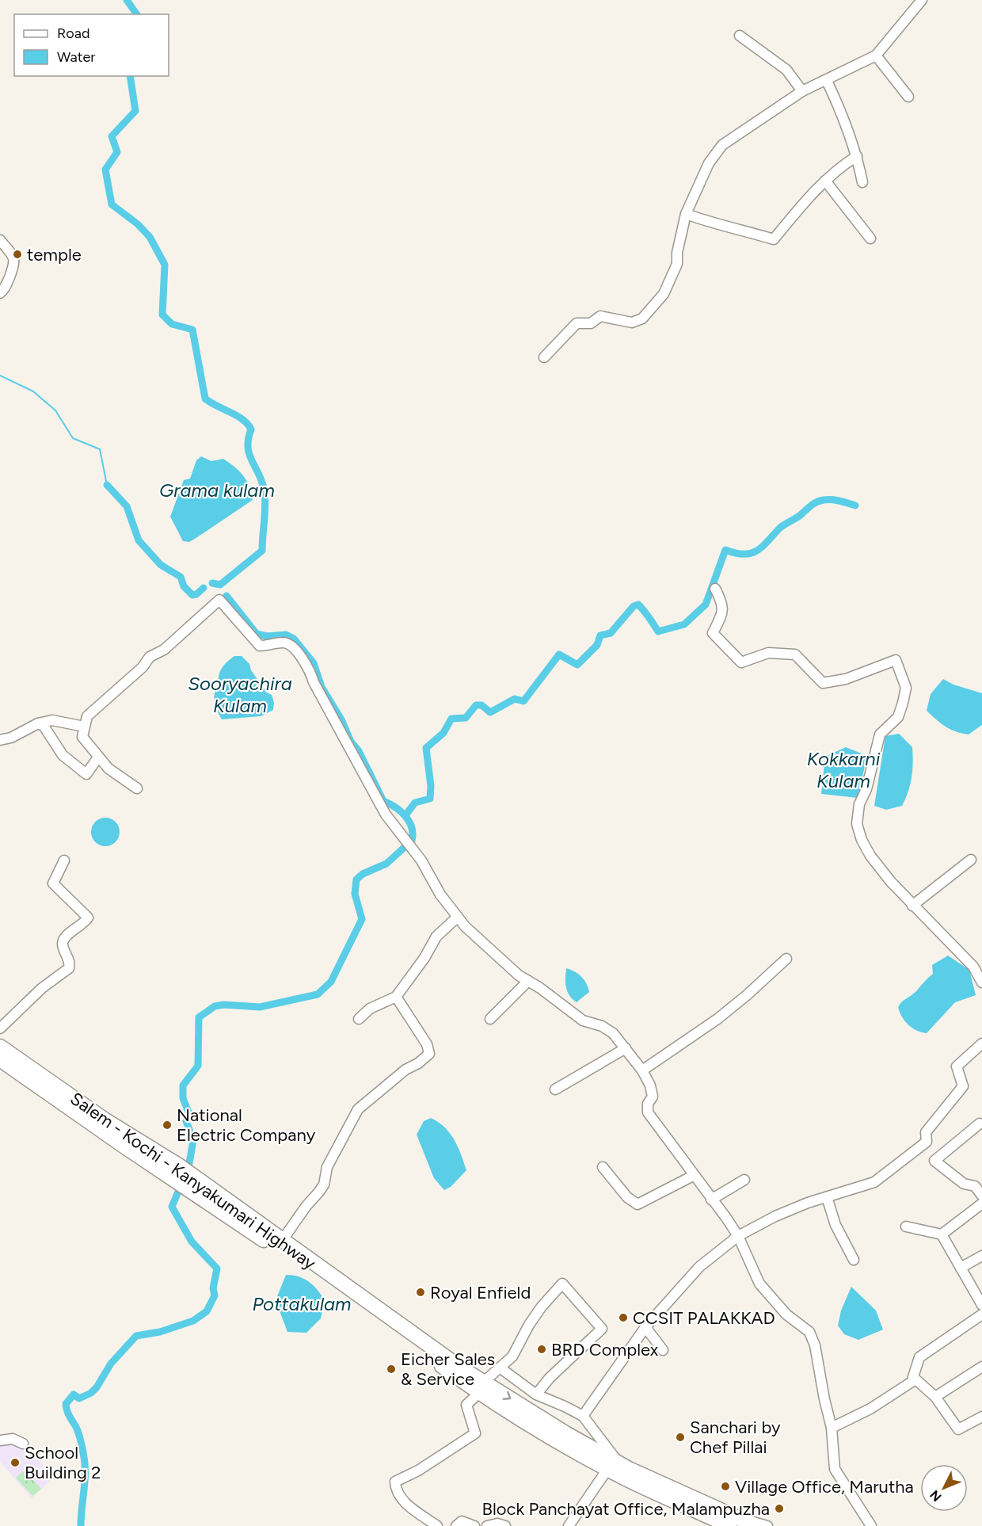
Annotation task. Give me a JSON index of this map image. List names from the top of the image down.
{
  "streets": {
    "highway": ["Salem - Kochi - Kanyakumari Highway"]
  },
  "water": [
    "Grama kulam",
    "Sooryachira Kulam",
    "Kokkarni Kulam",
    "Pottakulam"
  ],
  "places": [
    "temple",
    "National Electric Company",
    "Royal Enfield",
    "CCSIT PALAKKAD",
    "BRD Complex",
    "Eicher Sales & Service",
    "Sanchari by Chef Pillai",
    "School Building 2",
    "Village Office, Marutha",
    "Block Panchayat Office, Malampuzha"
  ],
  "legend": ["Road", "Water"],
  "north": "bottom left"
}
